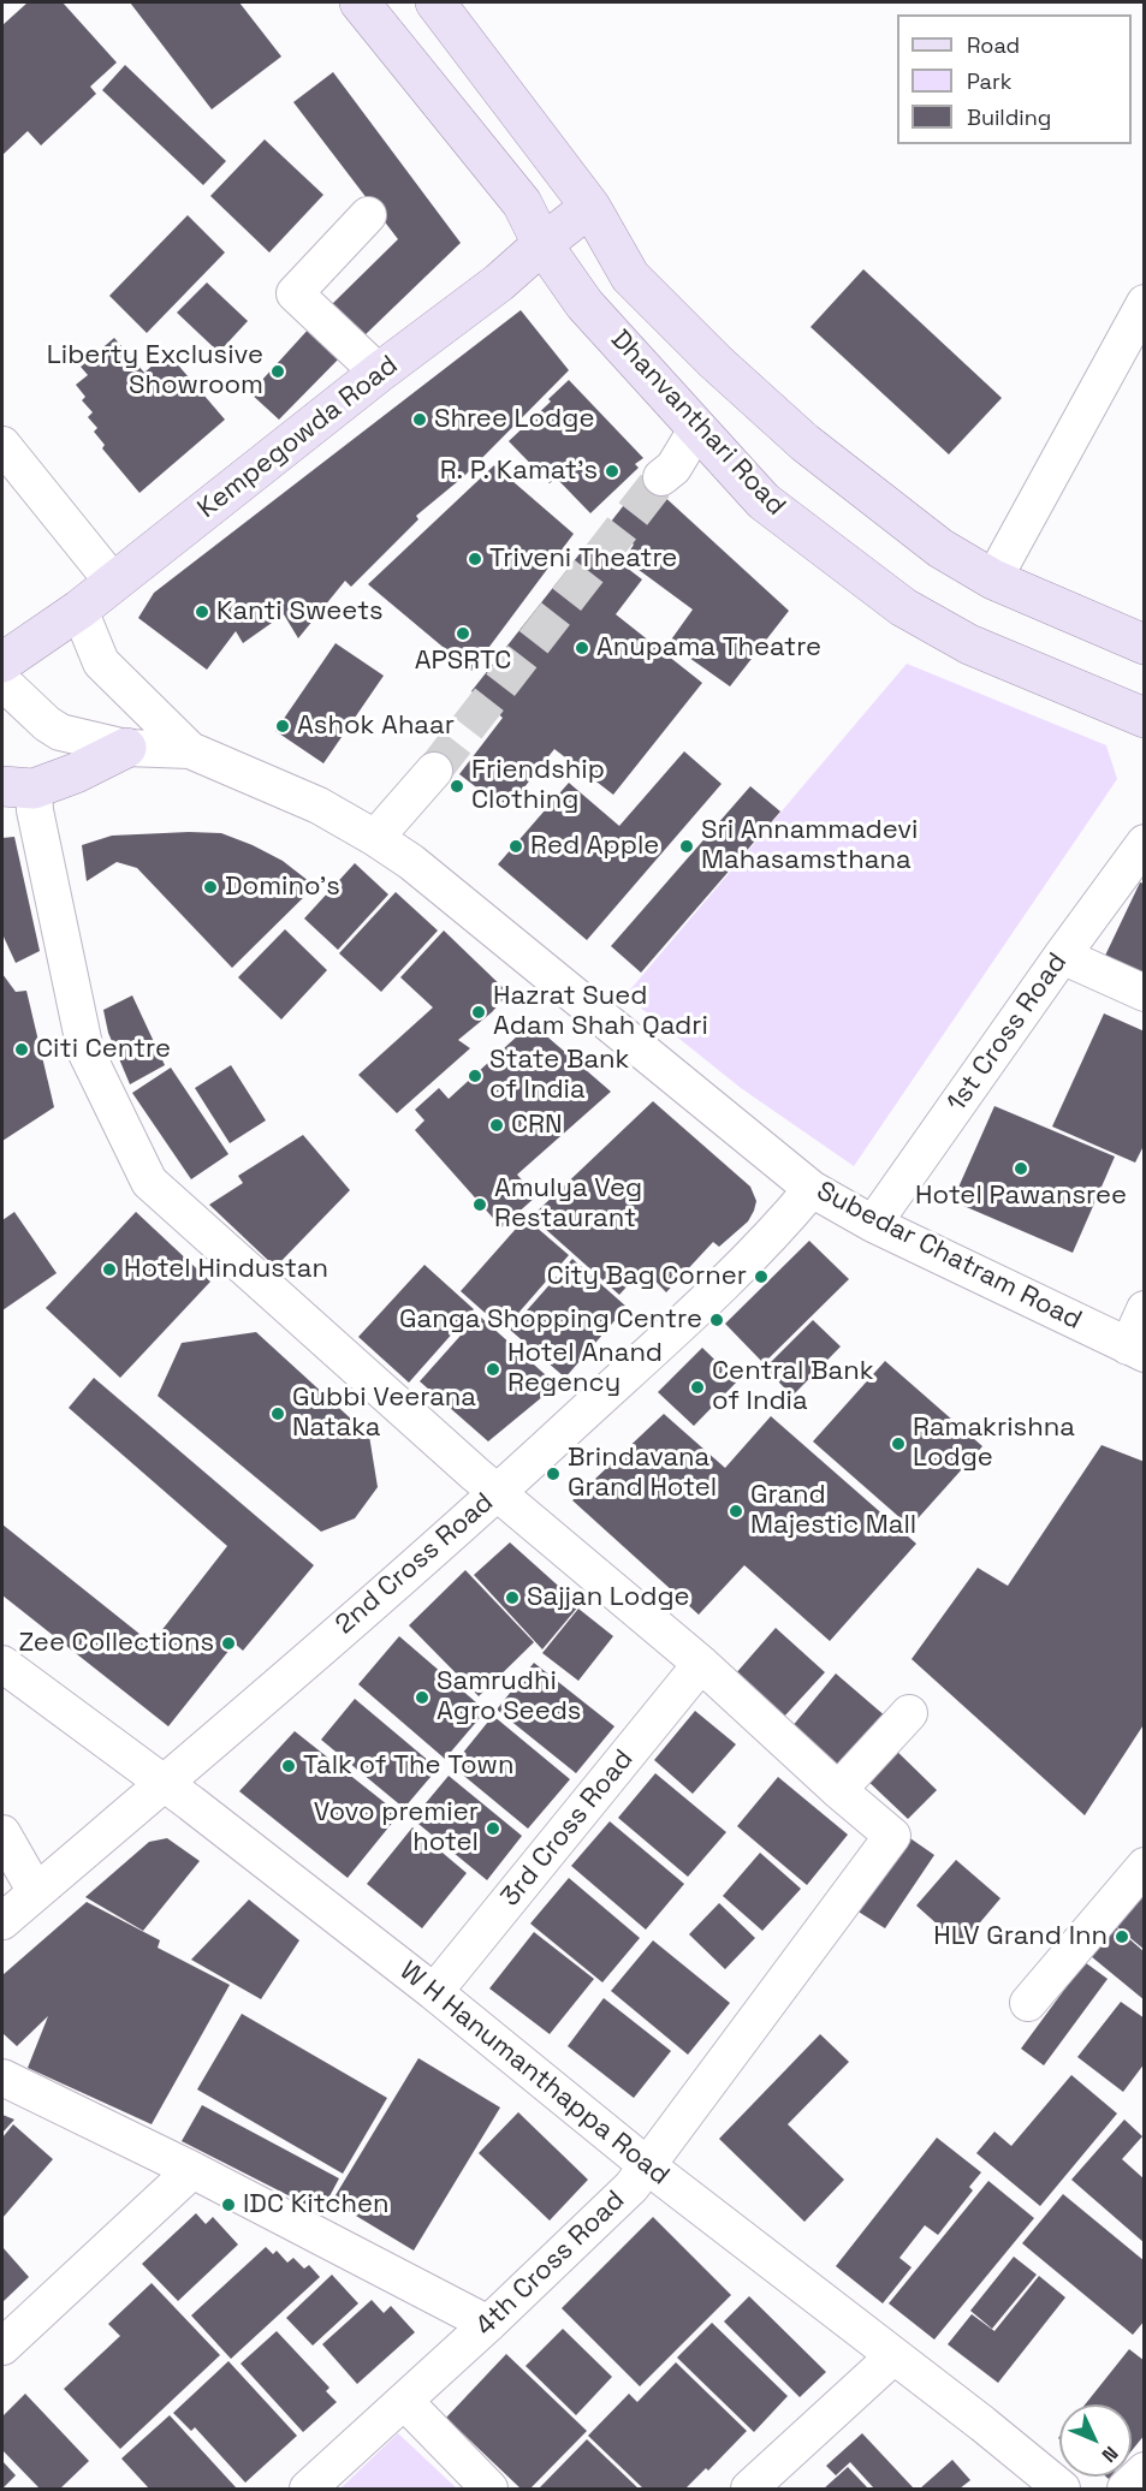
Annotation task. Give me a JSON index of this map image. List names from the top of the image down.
{
  "streets": {
    "main road": ["Dhanvanthari Road", "Kempegowda Road"],
    "street": [
      "1st Cross Road",
      "Subedar Chatram Road",
      "2nd Cross Road",
      "3rd Cross Road",
      "W H Hanumanthappa Road",
      "4th Cross Road"
    ]
  },
  "crossings": [
    ["Dhanvanthari Road", "Kempegowda Road"],
    ["1st Cross Road", "Subedar Chatram Road"],
    ["Subedar Chatram Road", "2nd Cross Road"],
    ["2nd Cross Road", "W H Hanumanthappa Road"],
    ["3rd Cross Road", "W H Hanumanthappa Road"],
    ["W H Hanumanthappa Road", "4th Cross Road"]
  ],
  "places": [
    "Liberty Exclusive Showroom",
    "Shree Lodge",
    "R. P. Kamat's",
    "Triveni Theatre",
    "Kanti Sweets",
    "APSRTC",
    "Anupama Theatre",
    "Ashok Ahaar",
    "Friendship Clothing",
    "Red Apple",
    "Sri Annammadevi Mahasamsthana",
    "Domino's",
    "Hazrat Sued Adam Shah Qadri",
    "Citi Centre",
    "State Bank of India",
    "CRN",
    "Hotel Pawansree",
    "Amulya Veg Restaurant",
    "Hotel Hindustan",
    "City Bag Corner",
    "Ganga Shopping Centre",
    "Hotel Anand Regency",
    "Central Bank of India",
    "Gubbi Veerana Nataka",
    "Ramakrishna Lodge",
    "Brindavana Grand Hotel",
    "Grand Majestic Mall",
    "Sajjan Lodge",
    "Zee Collections",
    "Samrudhi Agro Seeds",
    "Talk of The Town",
    "Vovo premier hotel",
    "HLV Grand Inn",
    "IDC Kitchen"
  ],
  "legend": ["Road", "Park", "Building"],
  "north": "bottom right"
}
